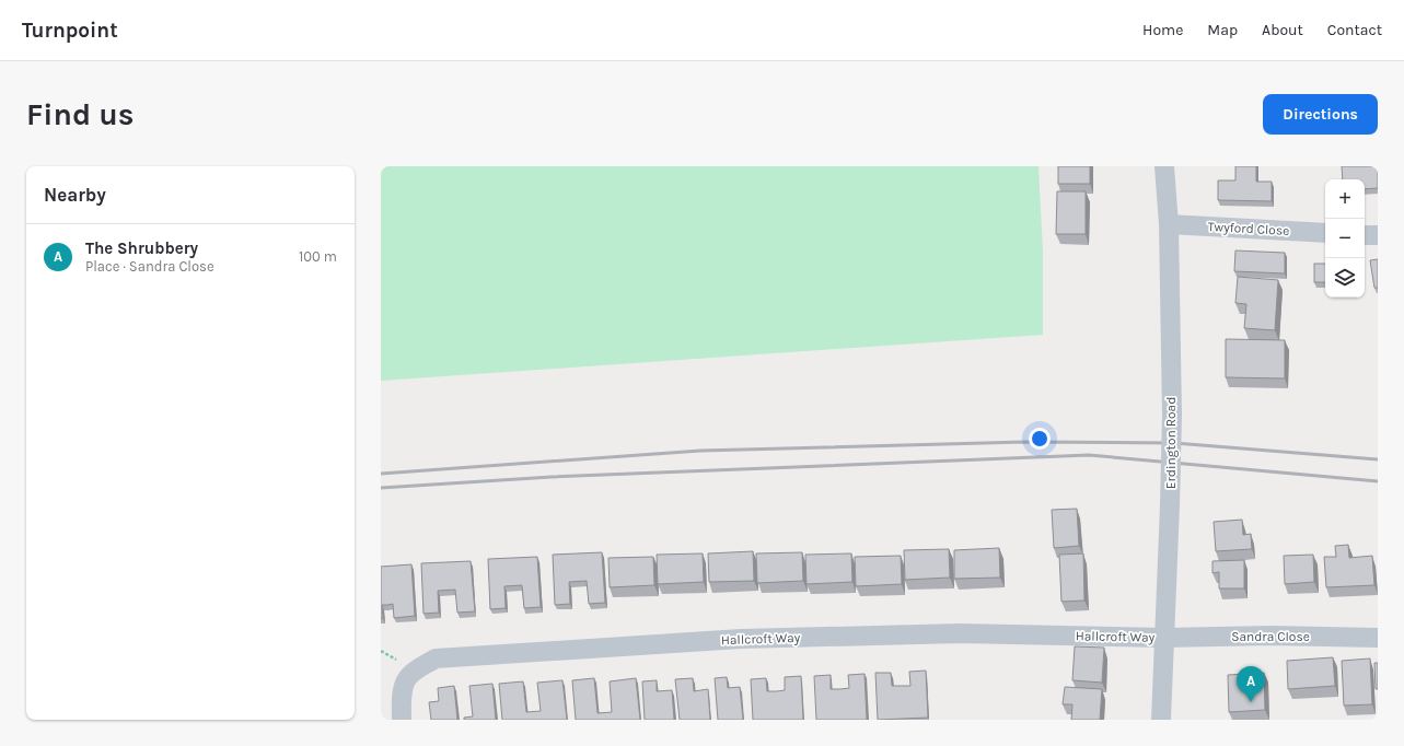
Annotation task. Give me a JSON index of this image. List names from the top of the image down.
{
  "streets": {
    "street": [
      "Twyford Close",
      "Erdington Road",
      "Hallcroft Way",
      "Sandra Close"
    ]
  },
  "crossings": [
    ["Twyford Close", "Erdington Road"],
    ["Erdington Road", "Hallcroft Way"],
    ["Erdington Road", "Sandra Close"],
    ["Hallcroft Way", "Sandra Close"]
  ],
  "page": {
    "header": "Turnpoint",
    "nav": [
      "Home",
      "Map",
      "About",
      "Contact"
    ],
    "buttons": "Directions",
    "title": "Find us",
    "heading": "Nearby",
    "map_buttons": ["+", "−"],
    "list": [
      {
        "mark": "A",
        "name": "The Shrubbery",
        "note": "Place · Sandra Close",
        "value": "100 m"
      }
    ],
    "pins": "A"
  }
}
